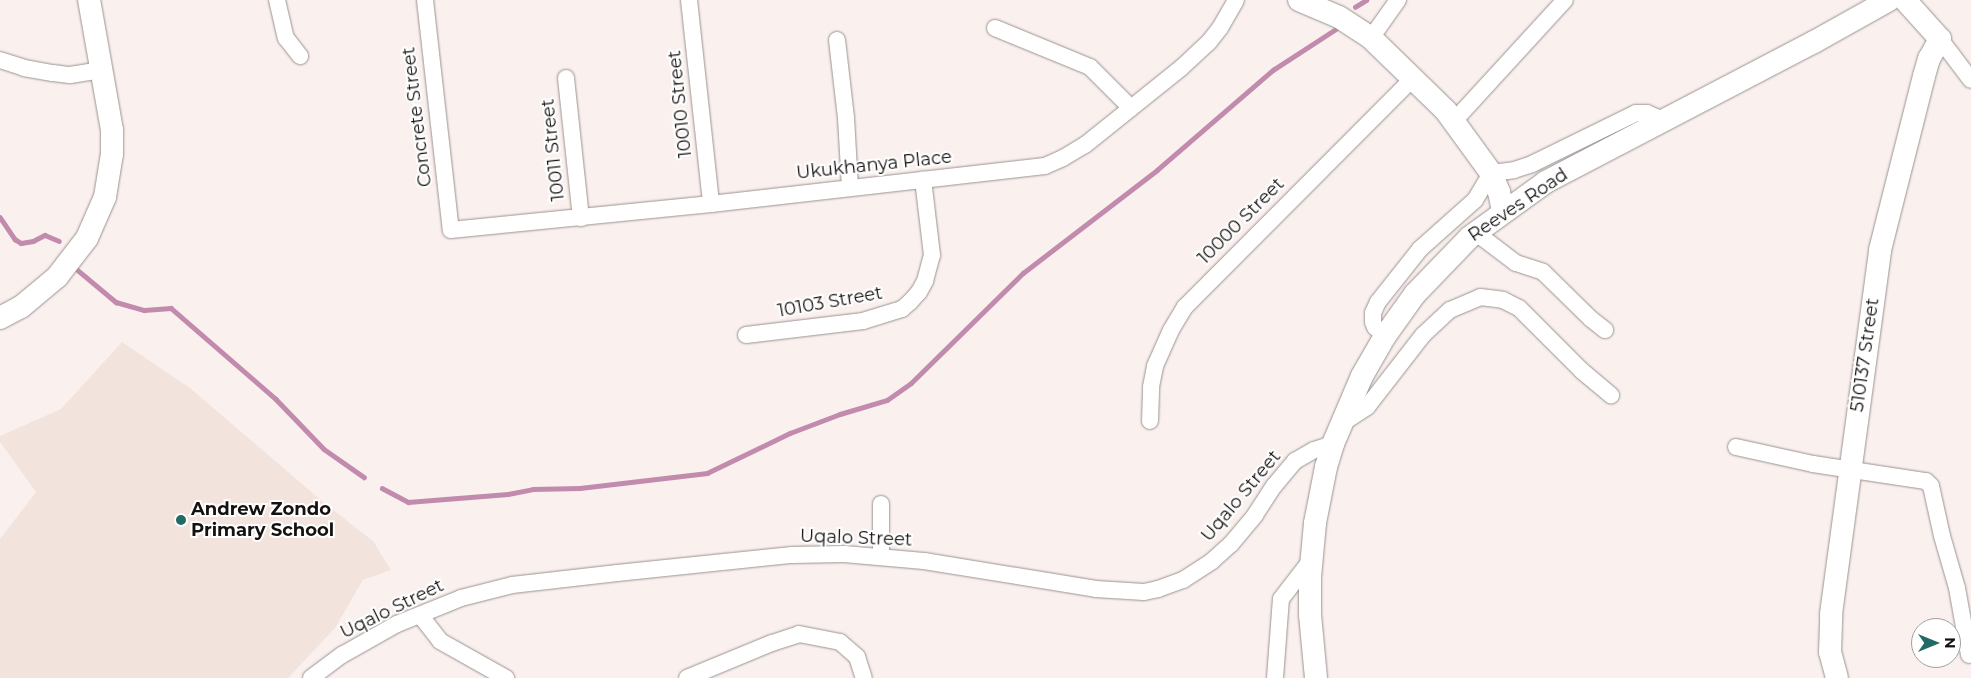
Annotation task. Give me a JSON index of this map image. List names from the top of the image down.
{
  "streets": {
    "street": [
      "10010 Street",
      "Concrete Street",
      "10011 Street",
      "Ukukhanya Place",
      "Reeves Road",
      "10000 Street",
      "10103 Street",
      "510137 Street",
      "Uqalo Street"
    ]
  },
  "crossings": [
    ["10010 Street", "Ukukhanya Place"],
    ["Concrete Street", "Ukukhanya Place"],
    ["10011 Street", "Ukukhanya Place"],
    ["Ukukhanya Place", "10103 Street"],
    ["Reeves Road", "Uqalo Street"]
  ],
  "places": ["Andrew Zondo Primary School"],
  "north": "right"
}
